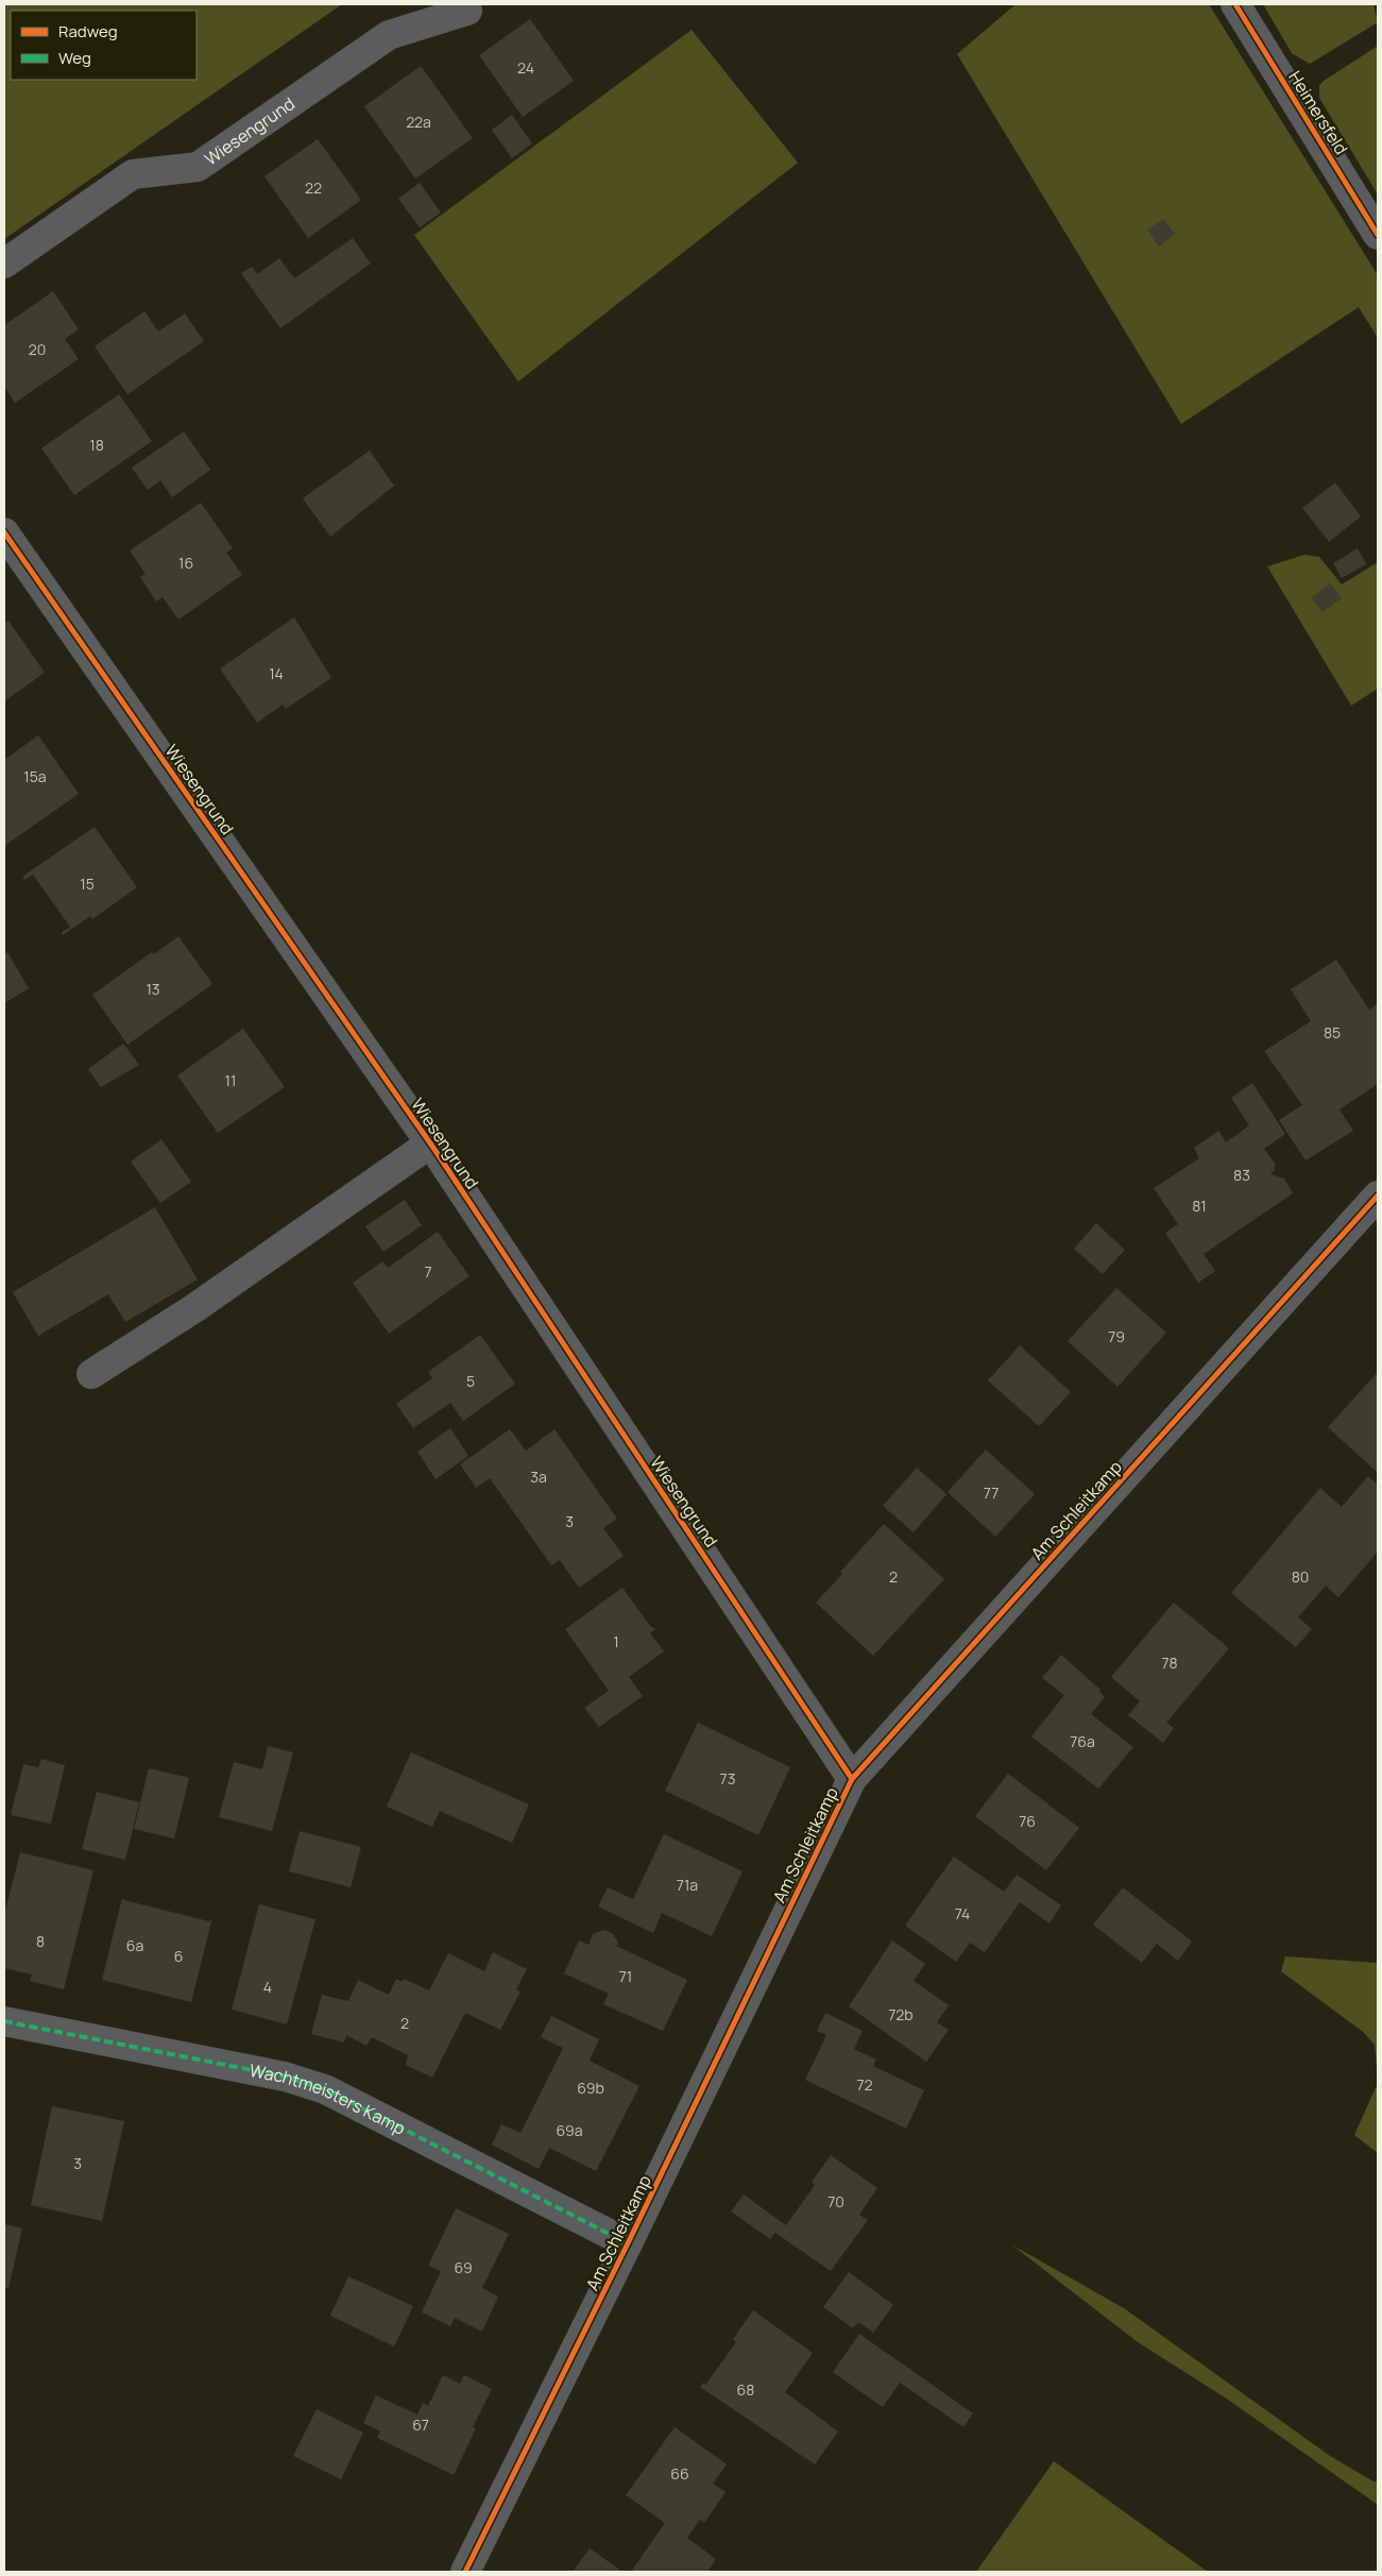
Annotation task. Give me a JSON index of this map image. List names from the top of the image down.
{
  "streets": {
    "street": [
      "Heimersfeld",
      "Wiesengrund",
      "Am Schleitkamp",
      "Wachtmeisters Kamp"
    ]
  },
  "crossings": [
    ["Wiesengrund", "Am Schleitkamp"],
    ["Am Schleitkamp", "Wachtmeisters Kamp"]
  ],
  "house_numbers": [
    "24",
    "22a",
    "22",
    "20",
    "18",
    "16",
    "14",
    "15a",
    "15",
    "13",
    "85",
    "11",
    "83",
    "81",
    "7",
    "79",
    "5",
    "3a",
    "77",
    "3",
    "2",
    "80",
    "1",
    "78",
    "76a",
    "73",
    "76",
    "71a",
    "74",
    "8",
    "6a",
    "6",
    "71",
    "4",
    "72b",
    "2",
    "72",
    "69b",
    "69a",
    "3",
    "70",
    "69",
    "68",
    "67",
    "66"
  ],
  "legend": ["Radweg", "Weg"]
}
